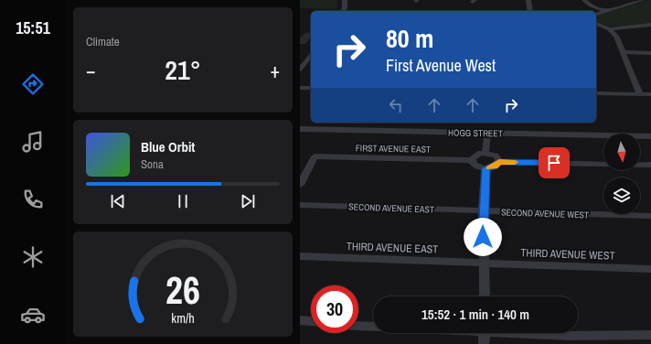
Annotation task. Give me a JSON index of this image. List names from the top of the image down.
{
  "streets": {
    "street": [
      "HOGG STREET",
      "FIRST AVENUE EAST",
      "SECOND AVENUE EAST",
      "SECOND AVENUE WEST",
      "THIRD AVENUE EAST",
      "THIRD AVENUE WEST"
    ]
  },
  "crossings": [
    ["SECOND AVENUE EAST", "SECOND AVENUE WEST"],
    ["THIRD AVENUE EAST", "THIRD AVENUE WEST"]
  ],
  "north": "bottom",
  "page": {
    "tabs": "15:51",
    "tile": "Climate",
    "turn": ["80 m", "First Avenue West"],
    "heat": ["−", "21°", "+"],
    "song": ["Blue Orbit", "Sona"],
    "limit": "30",
    "trip": "15:52 · 1 min · 140 m",
    "gauge": ["26", "km/h"]
  }
}
